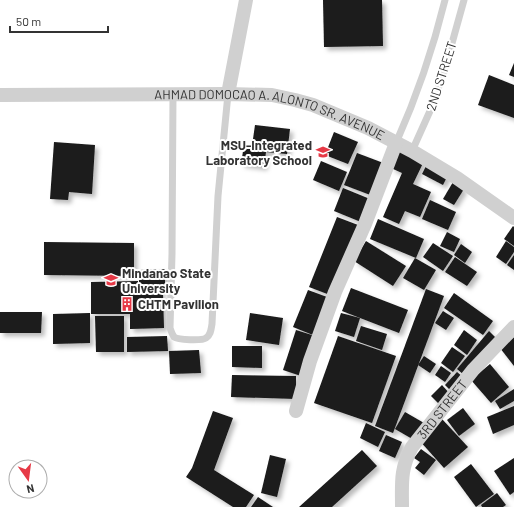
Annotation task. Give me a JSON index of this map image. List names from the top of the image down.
{
  "streets": {
    "street": ["AHMAD DOMOCAO A. ALONTO SR. AVENUE", "3RD STREET"],
    "lane": ["2ND STREET"]
  },
  "crossings": [
    ["2ND STREET", "AHMAD DOMOCAO A. ALONTO SR. AVENUE"]
  ],
  "places": {
    "school or university": ["MSU-Integrated Laboratory School", "Mindanao State University"],
    "building": ["CHTM Pavilion"]
  },
  "scale_bar": "50 m",
  "north": "bottom"
}
